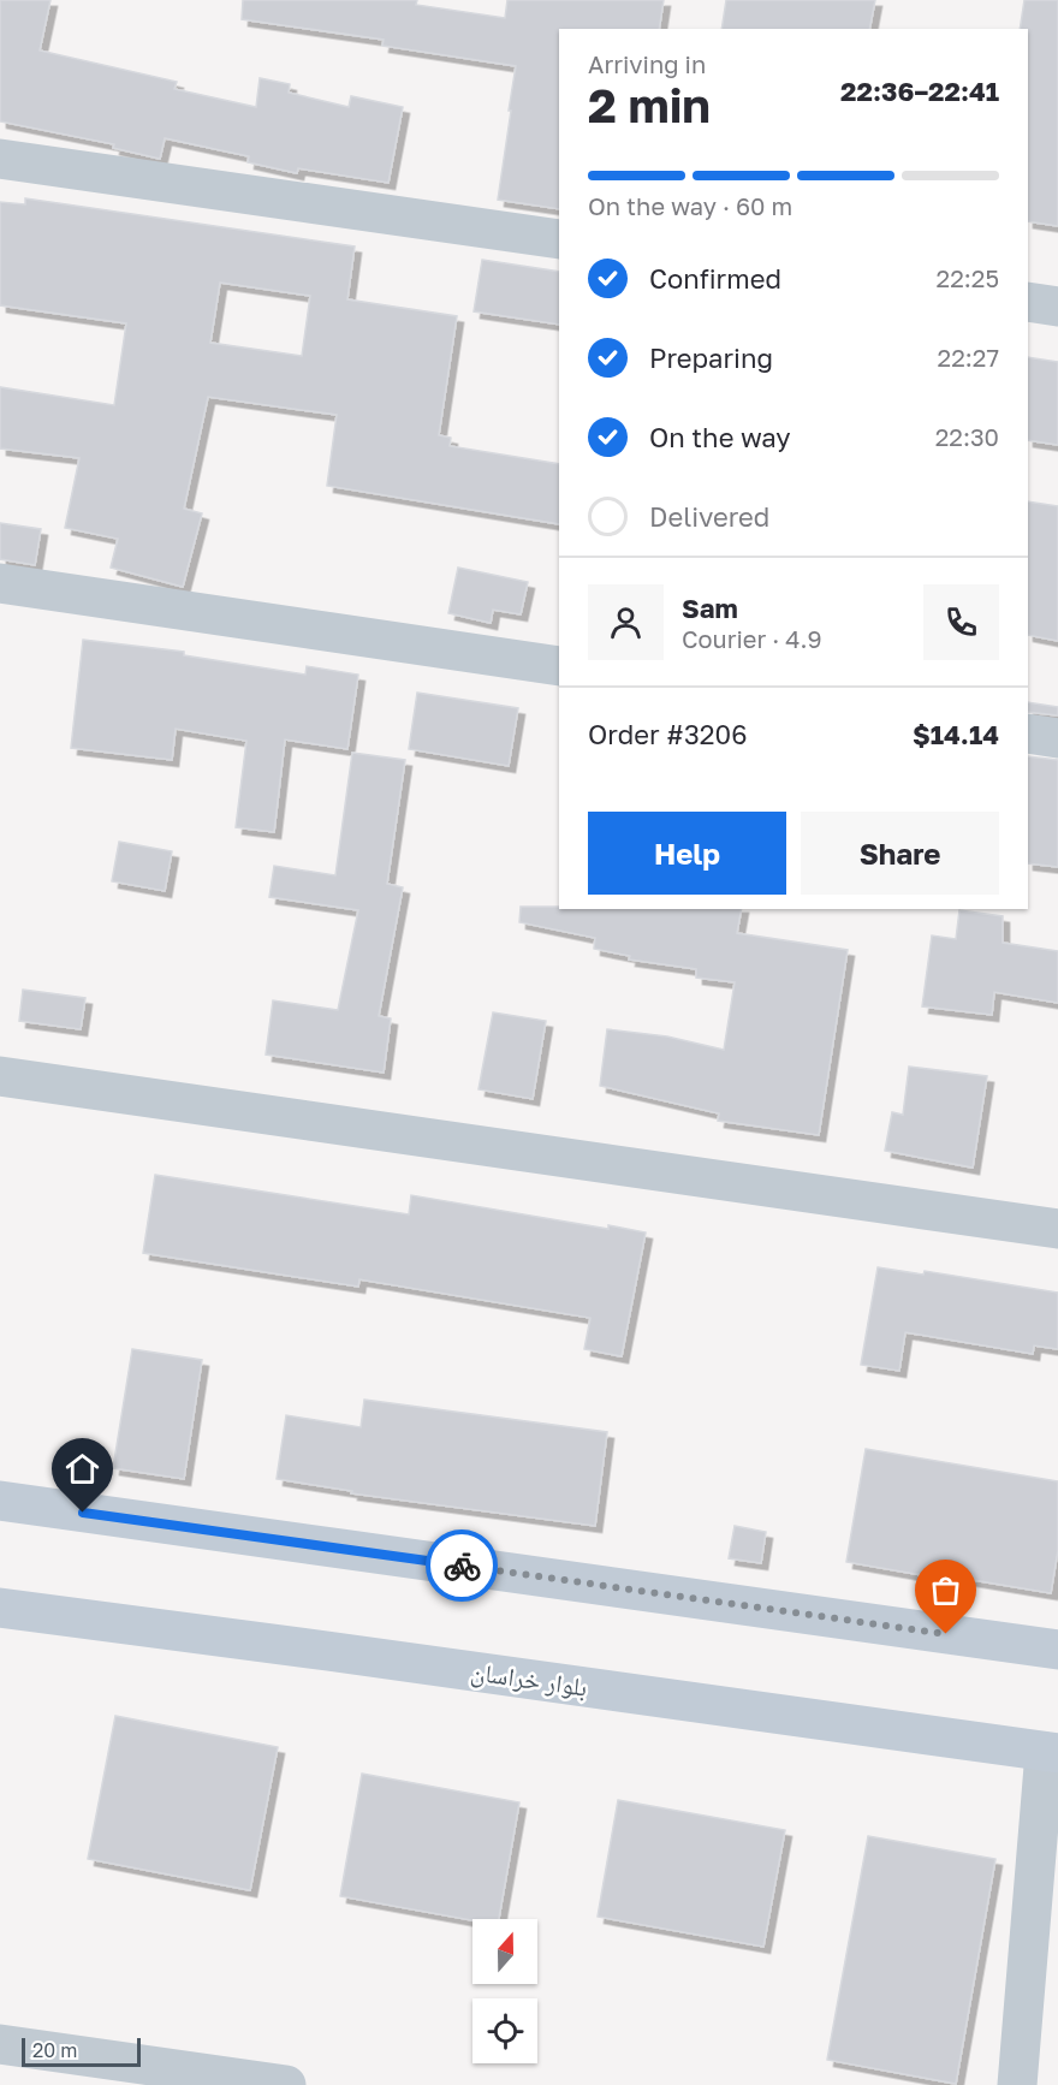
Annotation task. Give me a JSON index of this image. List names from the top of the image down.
{
  "streets": {
    "main road": ["بلوار خراسان"]
  },
  "scale_bar": "20 m",
  "north": "top",
  "page": {
    "heading": ["2 min", "Arriving in", "22:36–22:41"],
    "panel": [
      "Sam",
      "Courier · 4.9",
      "Order #3206",
      "$14.14"
    ],
    "bar": "On the way · 60 m",
    "list": [
      ["Confirmed", "22:25"],
      ["Preparing", "22:27"],
      ["On the way", "22:30"],
      "Delivered"
    ],
    "buttons": ["Help", "Share"],
    "scale": "20 m"
  }
}
